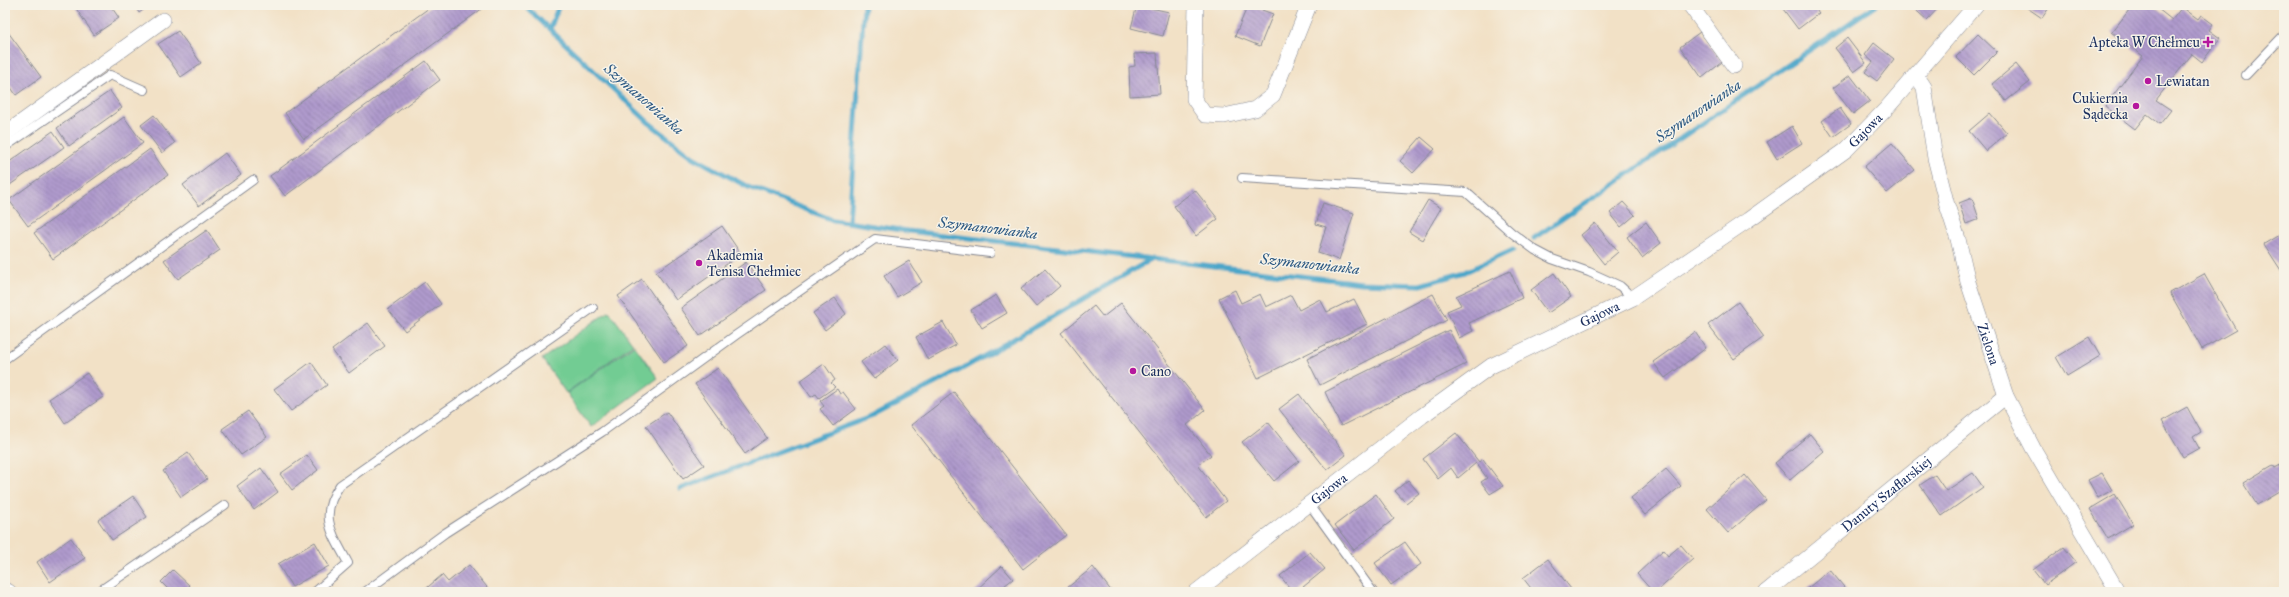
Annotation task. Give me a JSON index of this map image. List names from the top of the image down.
{
  "streets": {
    "street": ["Gajowa", "Zielona", "Danuty Szaflarskiej"]
  },
  "crossings": [
    ["Gajowa", "Zielona"],
    ["Zielona", "Danuty Szaflarskiej"]
  ],
  "water": ["Szymanowianka"],
  "places": {
    "health": ["Apteka W Chełmcu"],
    "other": [
      "Lewiatan",
      "Cukiernia Sądecka",
      "Akademia Tenisa Chełmiec",
      "Cano"
    ]
  }
}
